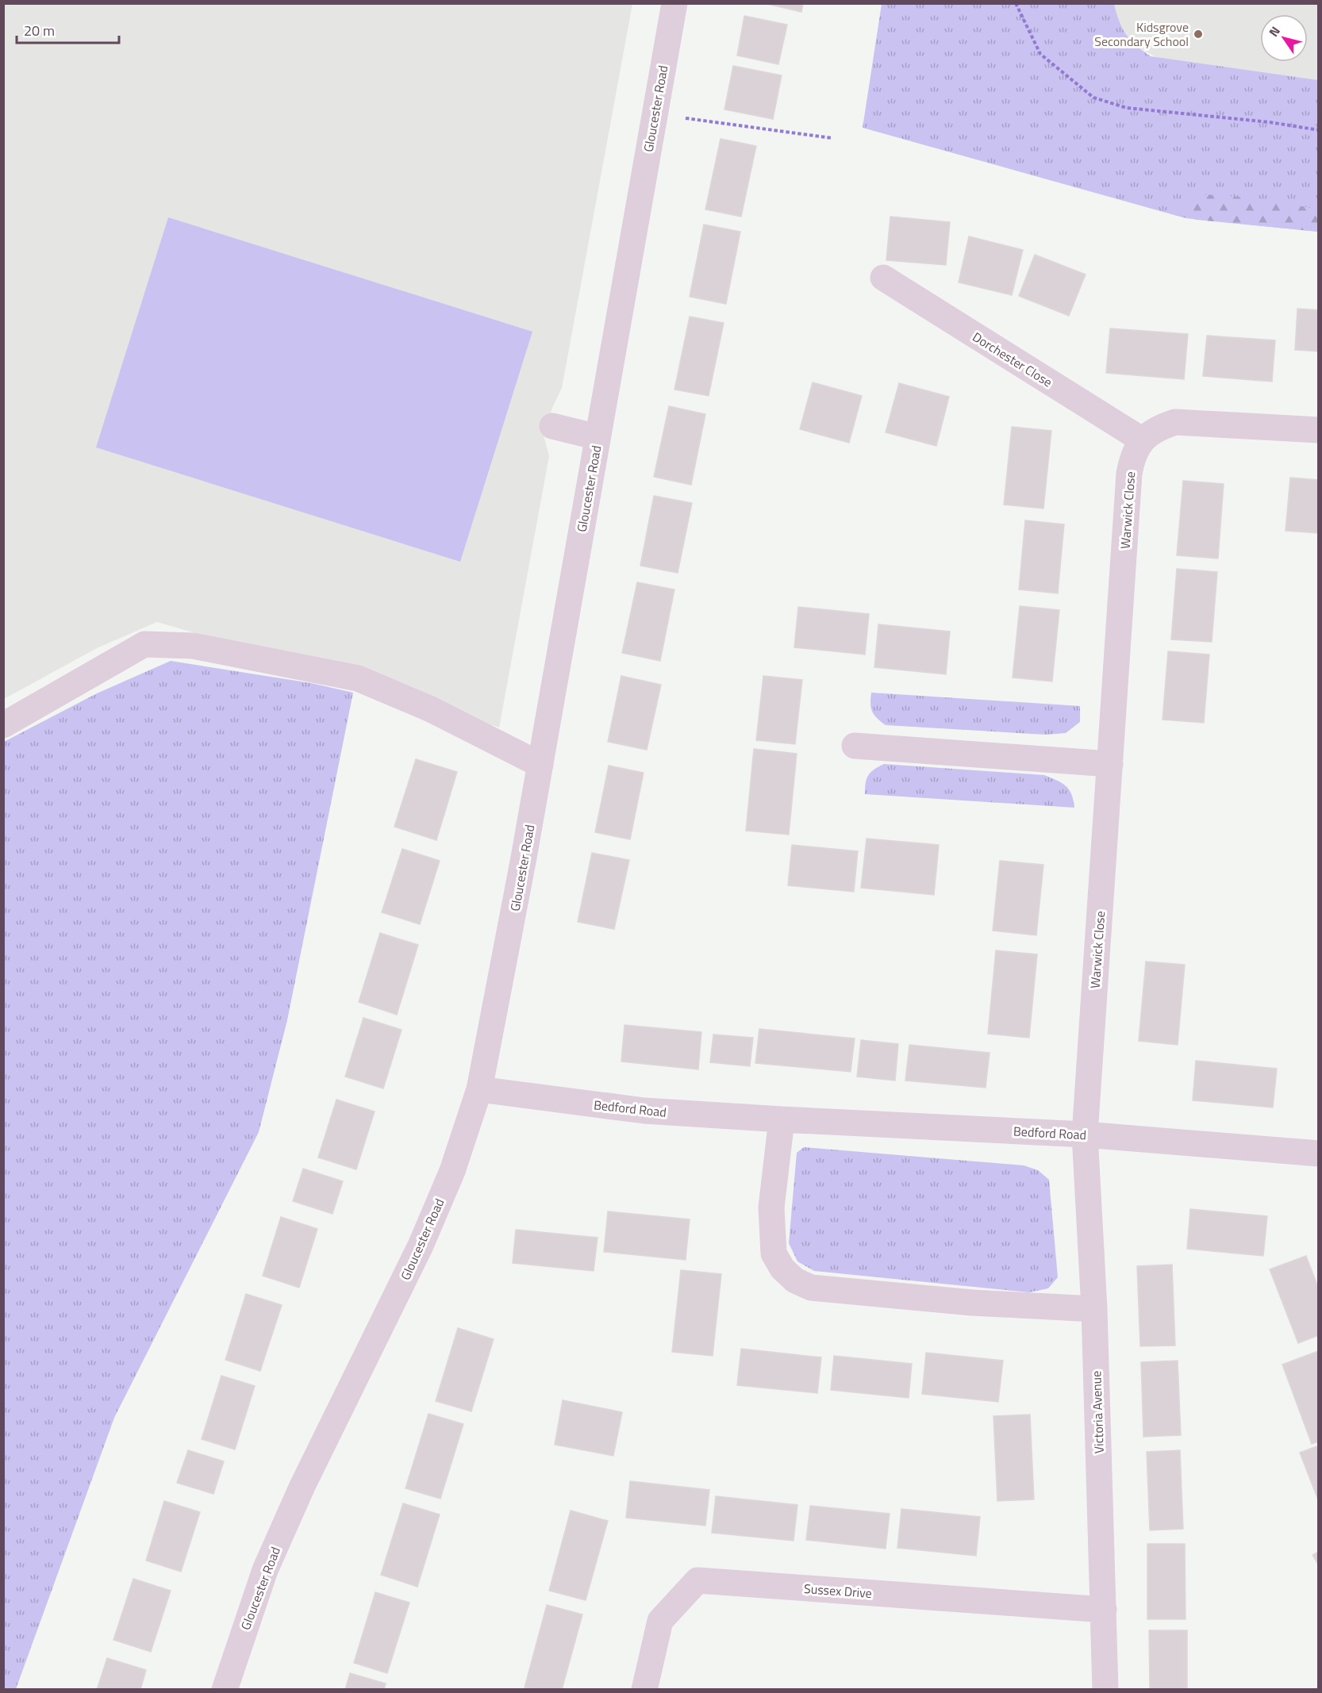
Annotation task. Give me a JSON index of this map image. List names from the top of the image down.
{
  "streets": {
    "street": [
      "Gloucester Road",
      "Dorchester Close",
      "Warwick Close",
      "Bedford Road",
      "Victoria Avenue",
      "Sussex Drive"
    ]
  },
  "crossings": [
    ["Gloucester Road", "Bedford Road"],
    ["Dorchester Close", "Warwick Close"],
    ["Warwick Close", "Bedford Road"],
    ["Warwick Close", "Victoria Avenue"],
    ["Bedford Road", "Victoria Avenue"],
    ["Victoria Avenue", "Sussex Drive"]
  ],
  "places": ["Kidsgrove Secondary School"],
  "scale_bar": "20 m",
  "north": "top left"
}
